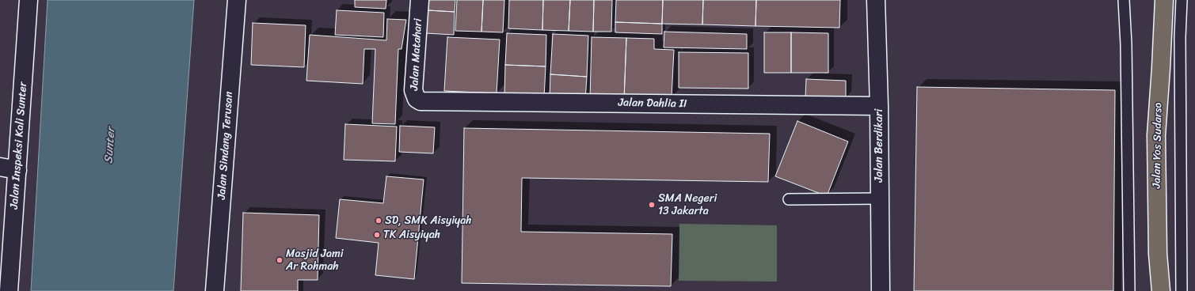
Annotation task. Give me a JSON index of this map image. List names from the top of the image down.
{
  "streets": {
    "highway": ["Jalan Yos Sudarso"],
    "street": [
      "Jalan Matahari",
      "Jalan Dahlia II",
      "Jalan Inspeksi Kali Sunter",
      "Jalan Sindang Terusan",
      "Jalan Berdikari"
    ]
  },
  "crossings": [
    ["Jalan Matahari", "Jalan Dahlia II"],
    ["Jalan Dahlia II", "Jalan Berdikari"]
  ],
  "water": ["Sunter"],
  "places": [
    "SMA Negeri 13 Jakarta",
    "SD, SMK Aisyiyah",
    "TK Aisyiyah",
    "Masjid Jami Ar Rohmah"
  ]
}
